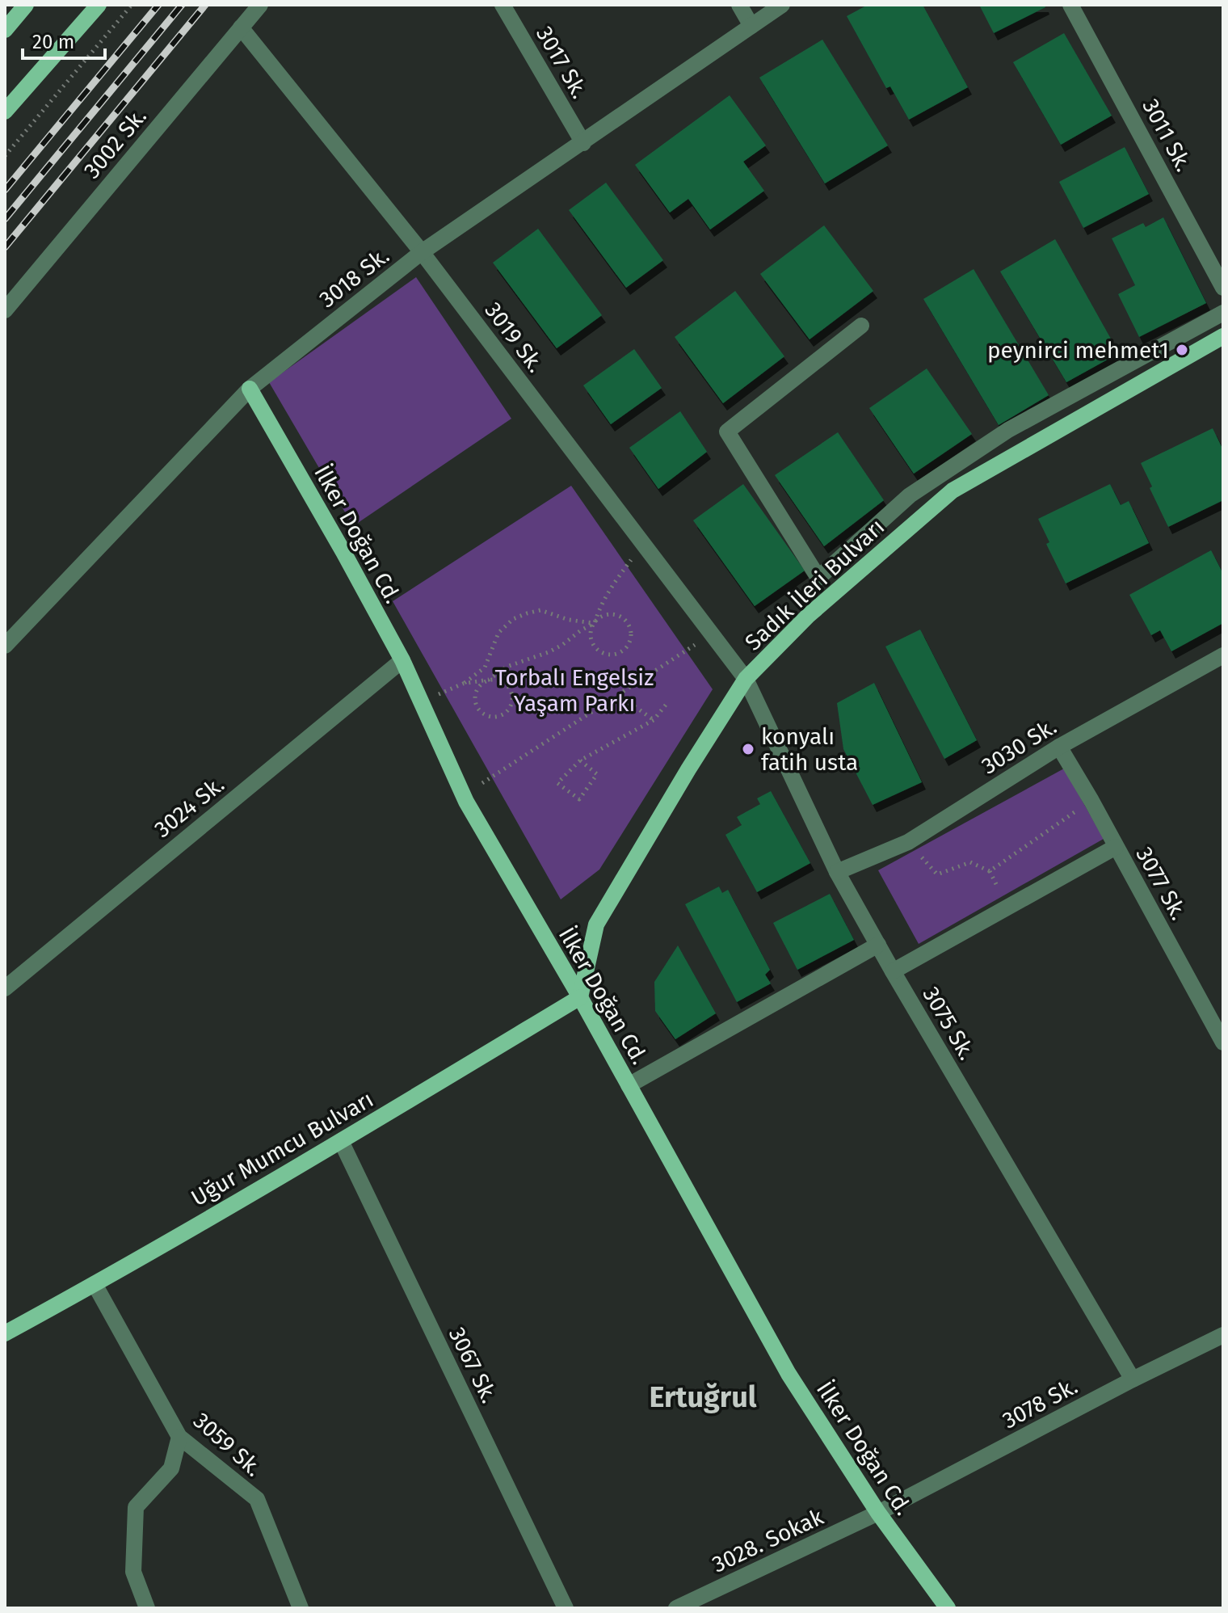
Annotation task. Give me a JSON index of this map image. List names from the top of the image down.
{
  "streets": {
    "main road": ["İlker Doğan Cd.", "Sadık İleri Bulvarı", "Uğur Mumcu Bulvarı"],
    "street": [
      "3017 Sk.",
      "3011 Sk.",
      "3002 Sk.",
      "3018 Sk.",
      "3019 Sk.",
      "3030 Sk.",
      "3024 Sk.",
      "3077 Sk.",
      "3075 Sk.",
      "3067 Sk.",
      "3078 Sk.",
      "3059 Sk.",
      "3028. Sokak"
    ]
  },
  "crossings": [
    ["3017 Sk.", "3018 Sk."],
    ["3002 Sk.", "3019 Sk."],
    ["3018 Sk.", "3019 Sk."],
    ["3018 Sk.", "İlker Doğan Cd."],
    ["3019 Sk.", "Sadık İleri Bulvarı"],
    ["3019 Sk.", "3075 Sk."],
    ["İlker Doğan Cd.", "Sadık İleri Bulvarı"],
    ["İlker Doğan Cd.", "3024 Sk."],
    ["İlker Doğan Cd.", "Uğur Mumcu Bulvarı"],
    ["İlker Doğan Cd.", "3078 Sk."],
    ["İlker Doğan Cd.", "3028. Sokak"],
    ["Sadık İleri Bulvarı", "3075 Sk."],
    ["Sadık İleri Bulvarı", "Uğur Mumcu Bulvarı"],
    ["3030 Sk.", "3077 Sk."],
    ["3030 Sk.", "3075 Sk."],
    ["3075 Sk.", "3078 Sk."],
    ["Uğur Mumcu Bulvarı", "3067 Sk."],
    ["Uğur Mumcu Bulvarı", "3059 Sk."],
    ["3078 Sk.", "3028. Sokak"]
  ],
  "districts": ["Ertuğrul"],
  "parks": ["Torbalı Engelsiz Yaşam Parkı"],
  "places": ["peynirci mehmet1", "konyalı fatih usta"],
  "scale_bar": "20 m"
}
